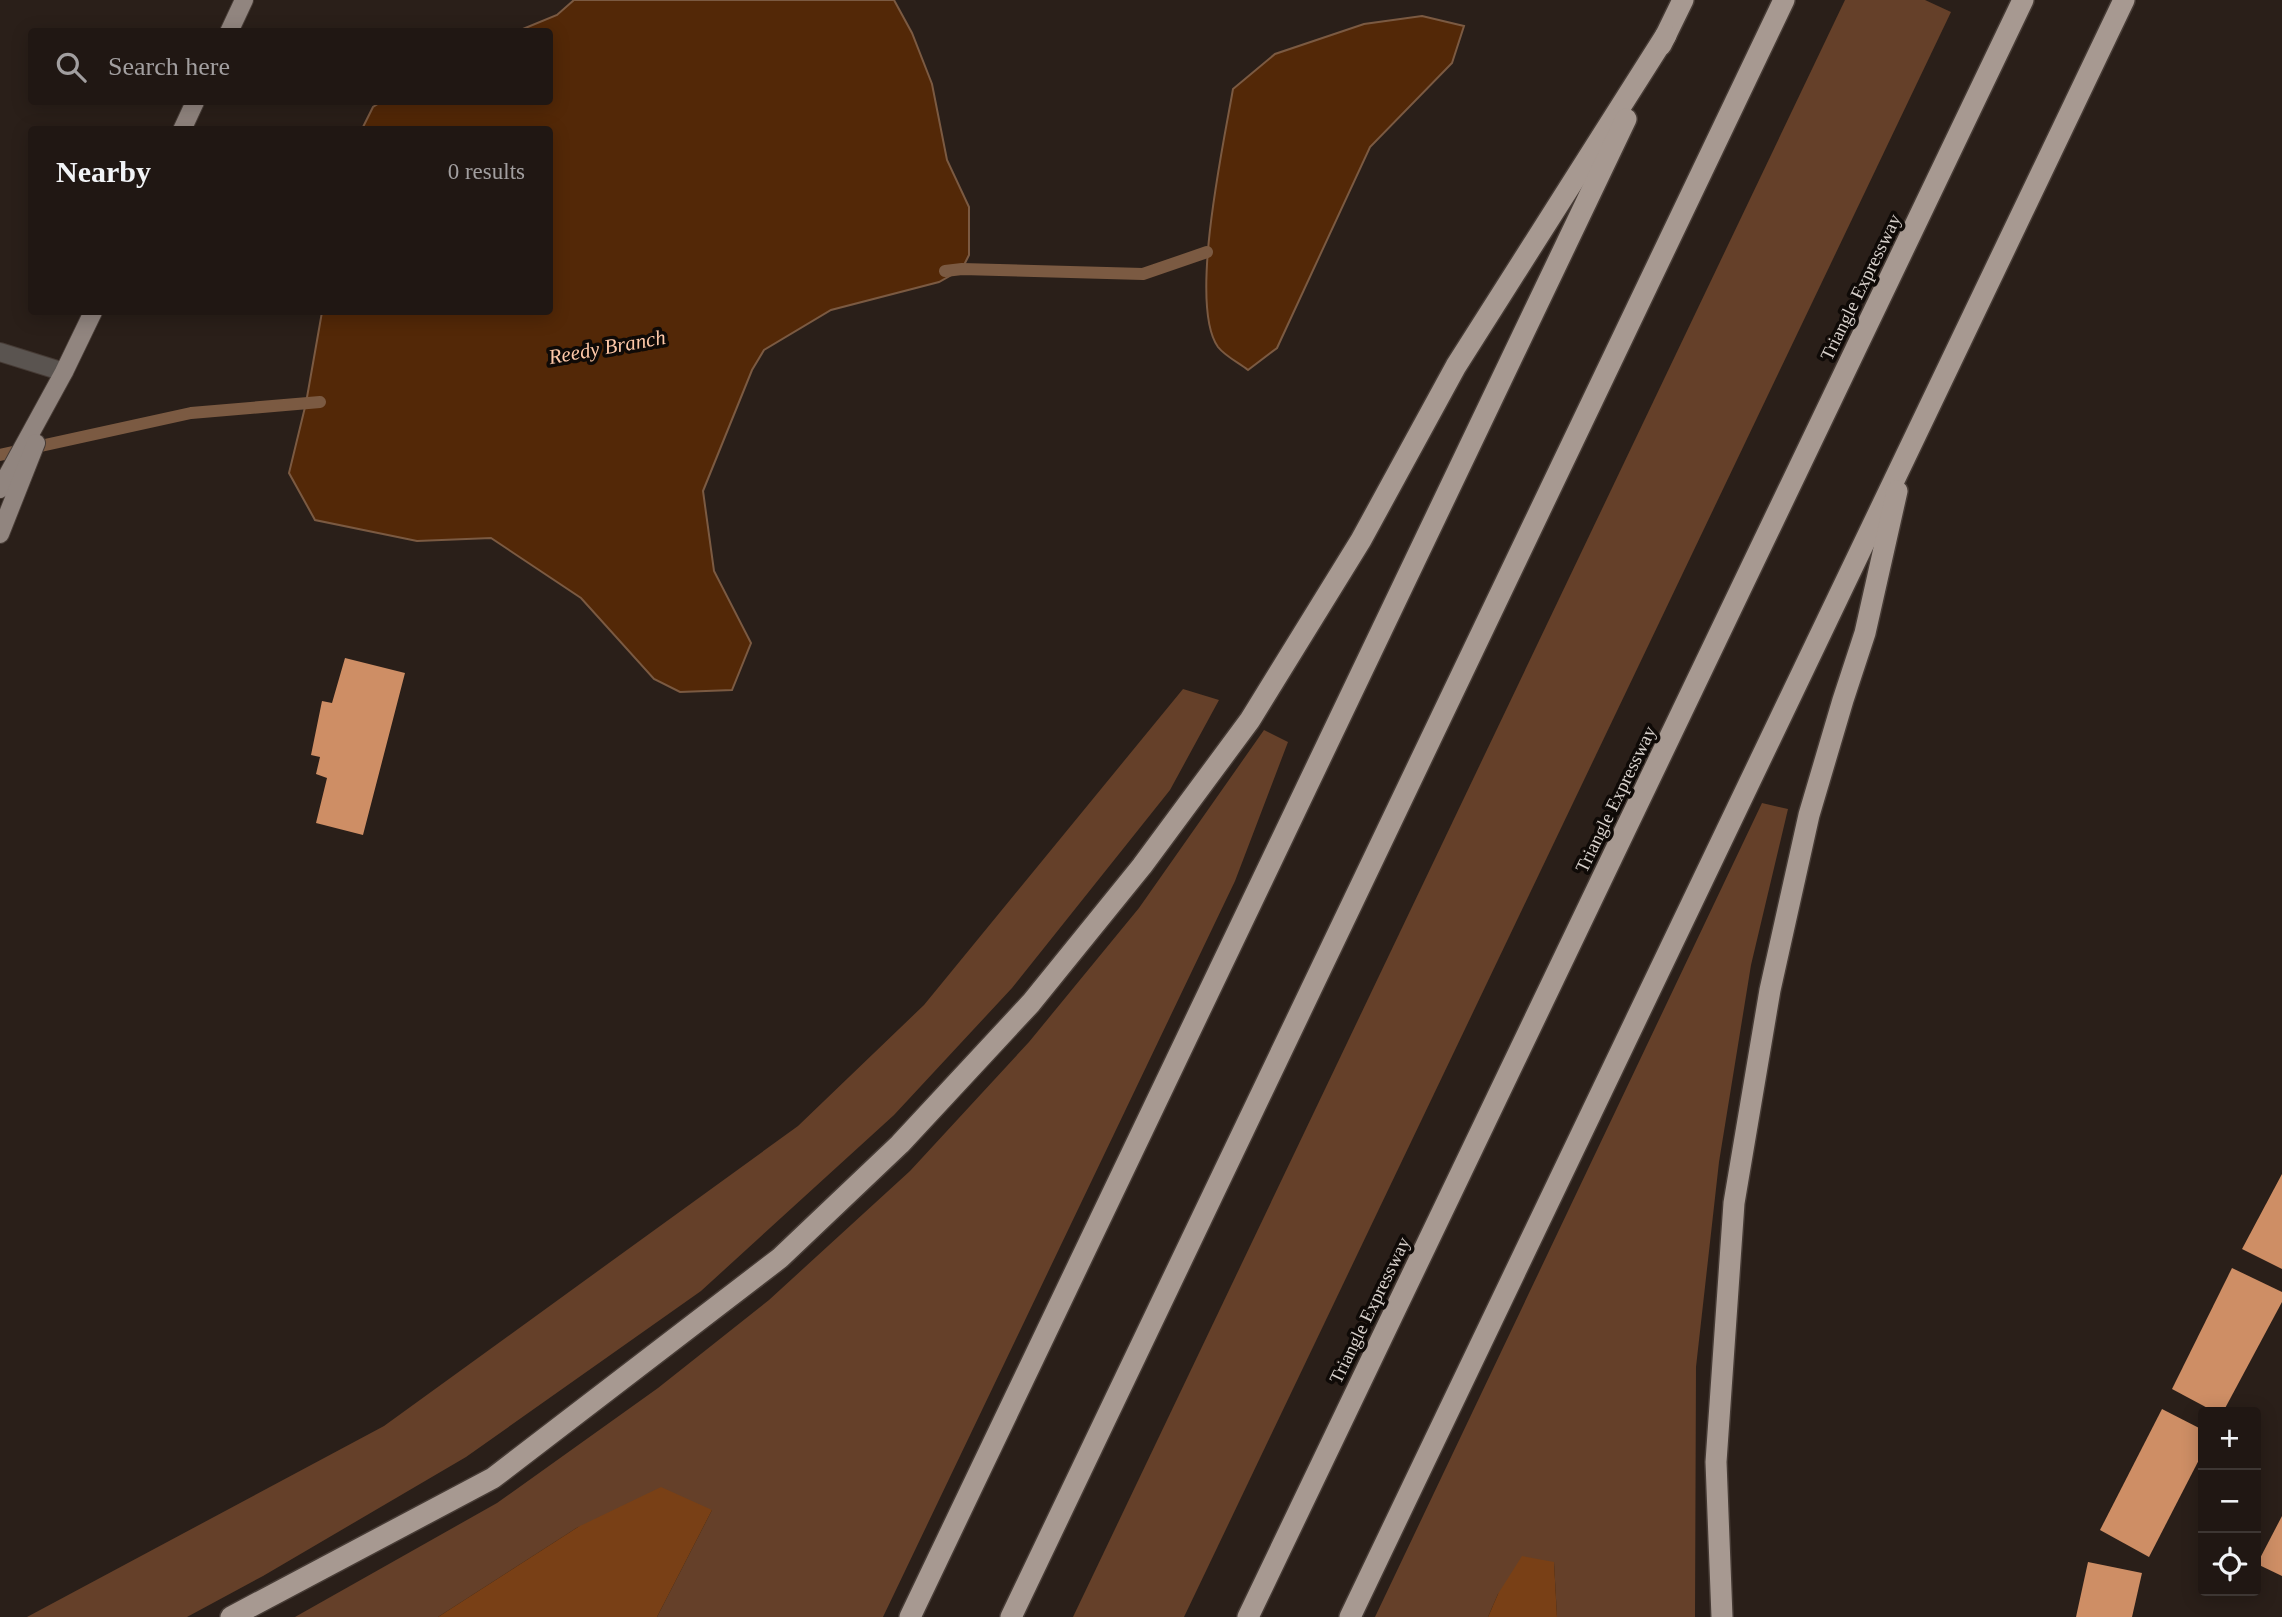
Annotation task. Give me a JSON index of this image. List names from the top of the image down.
{
  "streets": {
    "highway": ["Triangle Expressway"]
  },
  "water": ["Reedy Branch"],
  "page": {
    "search": "Search here",
    "heading": ["Nearby", "0 results"],
    "map_buttons": ["+", "−"]
  }
}
